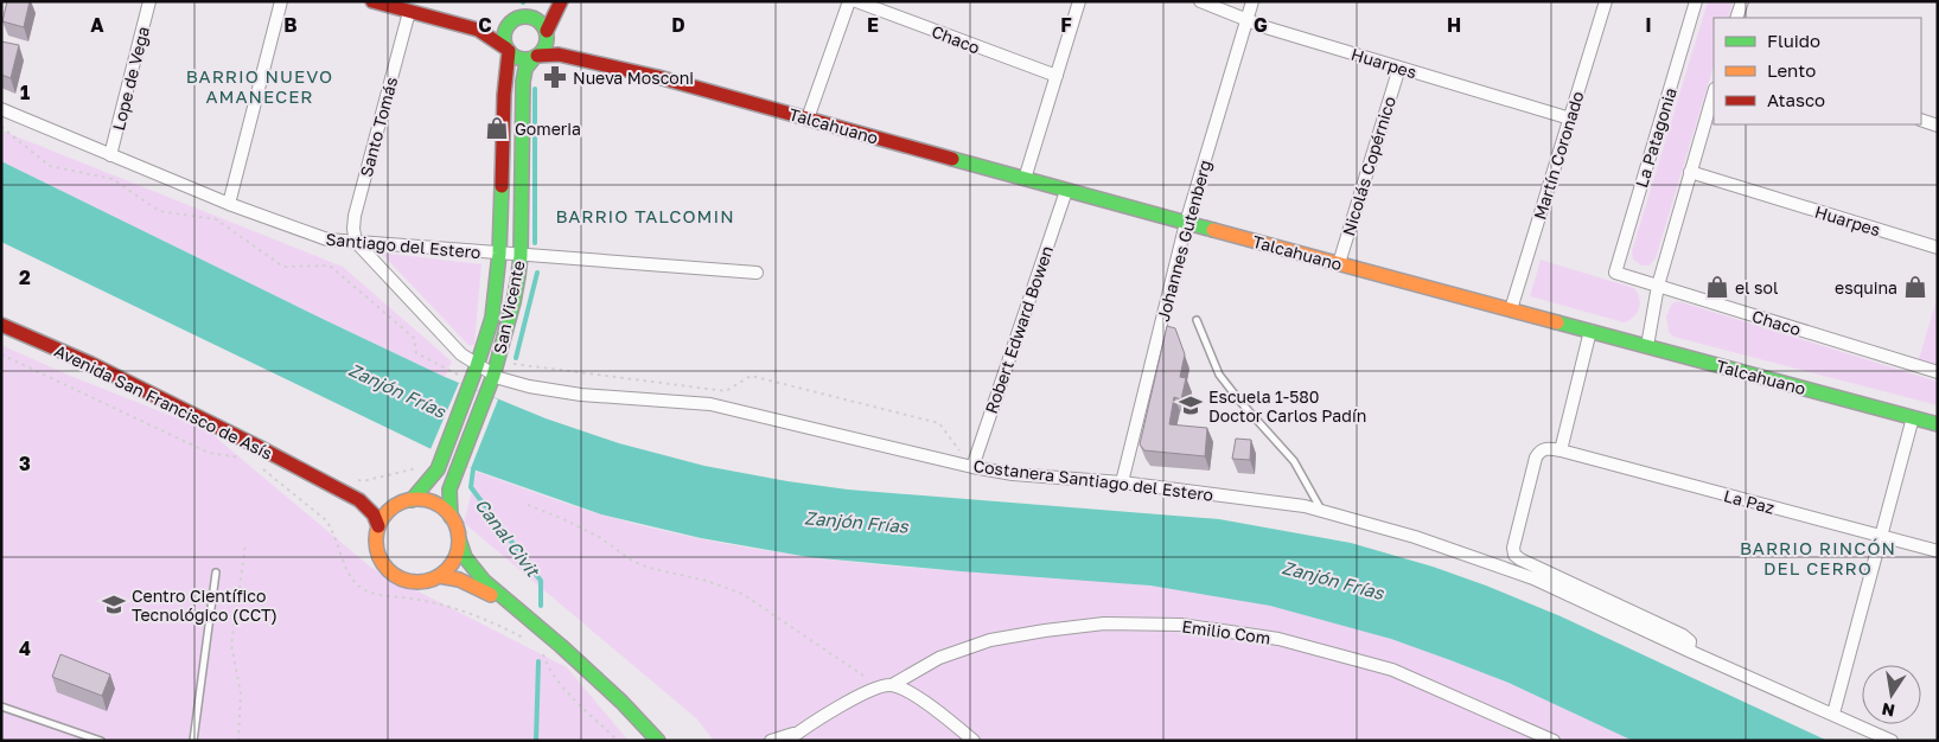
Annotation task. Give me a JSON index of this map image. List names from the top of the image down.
{
  "streets": {
    "main road": ["Talcahuano", "San Vicente", "Avenida San Francisco de Asís"],
    "street": [
      "Chaco",
      "Huarpes",
      "Lope de Vega",
      "Santo Tomás",
      "La Patagonia",
      "Martín Coronado",
      "Nicolás Copérnico",
      "Johannes Gutenberg",
      "Santiago del Estero",
      "Robert Edward Bowen",
      "Costanera Santiago del Estero",
      "La Paz",
      "Emilio Com"
    ]
  },
  "crossings": [
    ["Chaco", "La Patagonia"],
    ["Huarpes", "Martín Coronado"],
    ["Huarpes", "Nicolás Copérnico"],
    ["Huarpes", "Johannes Gutenberg"],
    ["Lope de Vega", "Santiago del Estero"],
    ["Talcahuano", "Martín Coronado"],
    ["Talcahuano", "Nicolás Copérnico"],
    ["Talcahuano", "Johannes Gutenberg"],
    ["Talcahuano", "San Vicente"],
    ["Talcahuano", "Robert Edward Bowen"],
    ["Santo Tomás", "Santiago del Estero"],
    ["Santo Tomás", "Costanera Santiago del Estero"],
    ["Johannes Gutenberg", "Costanera Santiago del Estero"],
    ["Santiago del Estero", "San Vicente"],
    ["Santiago del Estero", "Costanera Santiago del Estero"],
    ["San Vicente", "Avenida San Francisco de Asís"],
    ["San Vicente", "Costanera Santiago del Estero"],
    ["Robert Edward Bowen", "Costanera Santiago del Estero"],
    ["Costanera Santiago del Estero", "La Paz"]
  ],
  "districts": ["BARRIO NUEVO AMANECER", "BARRIO TALCOMIN", "BARRIO RINCÓN DEL CERRO"],
  "water": ["Zanjón Frías", "Canal Civit"],
  "places": {
    "pharmacy": ["Nueva Mosconi"],
    "shop": ["Gomeria", "el sol", "esquina"],
    "school or university": ["Escuela 1-580 Doctor Carlos Padín", "Centro Científico Tecnológico (CCT)"]
  },
  "legend": ["Fluido", "Lento", "Atasco"],
  "north": "bottom",
  "grid": {
    "columns": [
      "A",
      "B",
      "C",
      "D",
      "E",
      "F",
      "G",
      "H",
      "I"
    ],
    "rows": [
      "1",
      "2",
      "3",
      "4"
    ]
  }
}
